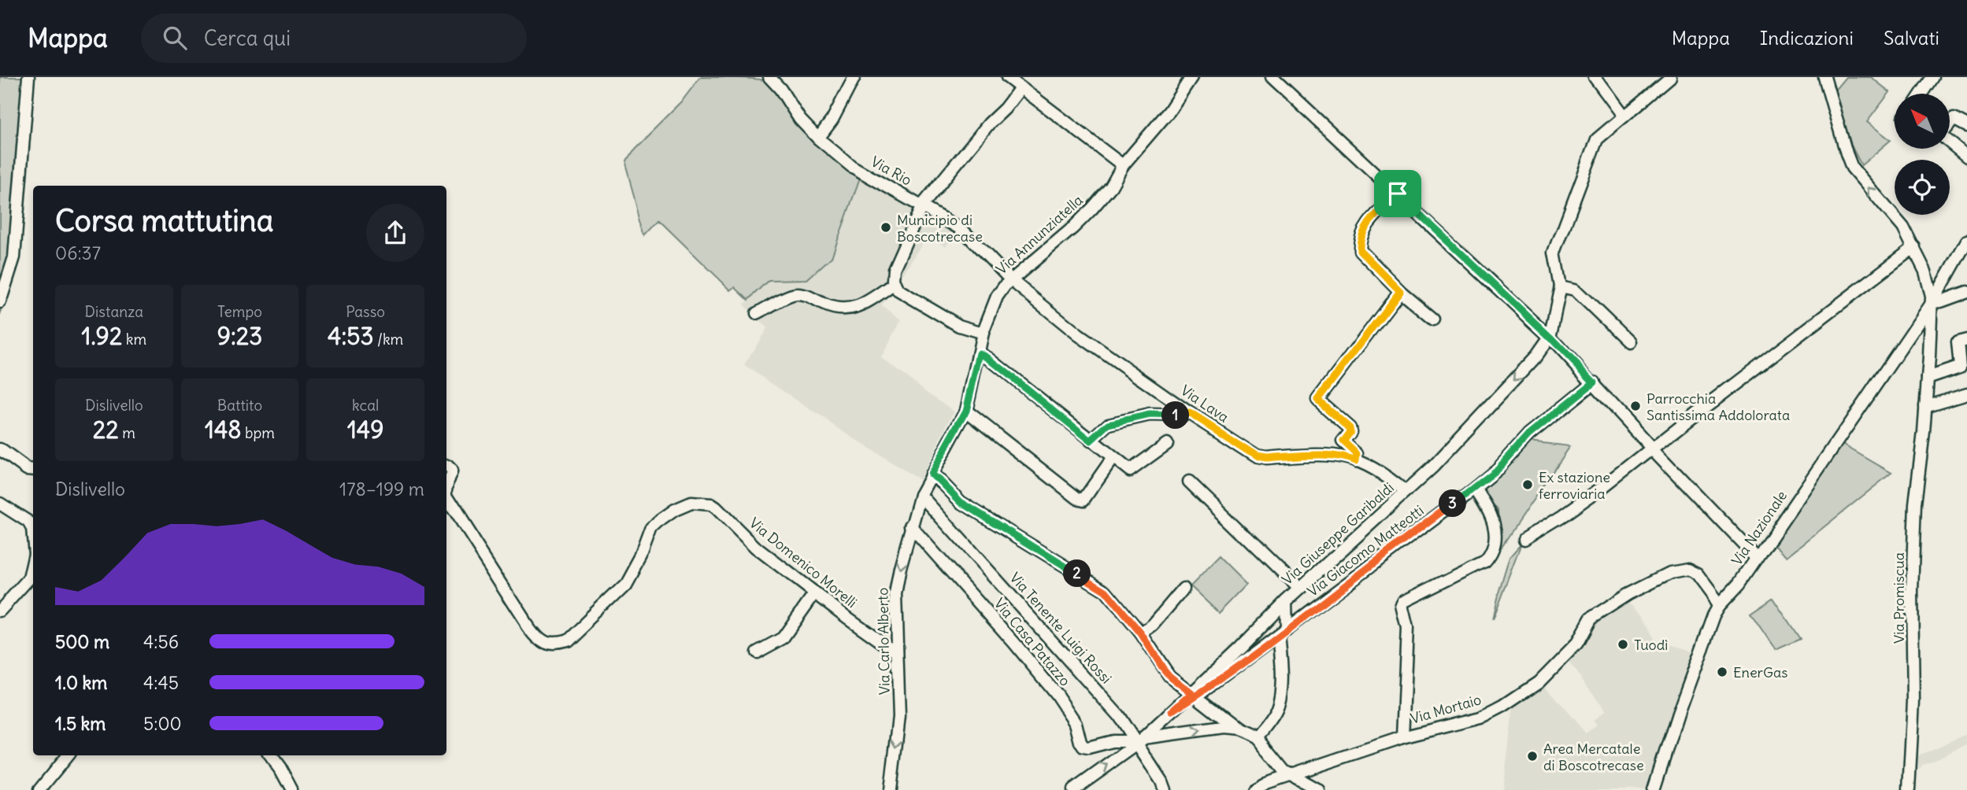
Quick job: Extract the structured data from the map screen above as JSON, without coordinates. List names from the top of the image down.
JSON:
{
  "streets": {
    "street": [
      "Via Rio",
      "Via Annunziatella",
      "Via Lava",
      "Via Nazionale",
      "Via Giuseppe Garibaldi",
      "Via Giacomo Matteotti",
      "Via Domenico Morelli",
      "Via Promiscua",
      "Via Tenente Luigi Rossi",
      "Via Carlo Alberto",
      "Via Casa Patazzo",
      "Via Mortaio"
    ]
  },
  "crossings": [
    ["Via Rio", "Via Annunziatella"],
    ["Via Rio", "Via Lava"],
    ["Via Annunziatella", "Via Lava"],
    ["Via Annunziatella", "Via Tenente Luigi Rossi"],
    ["Via Annunziatella", "Via Carlo Alberto"],
    ["Via Lava", "Via Giuseppe Garibaldi"],
    ["Via Nazionale", "Via Promiscua"],
    ["Via Nazionale", "Via Mortaio"],
    ["Via Giuseppe Garibaldi", "Via Giacomo Matteotti"],
    ["Via Giacomo Matteotti", "Via Tenente Luigi Rossi"],
    ["Via Giacomo Matteotti", "Via Casa Patazzo"],
    ["Via Domenico Morelli", "Via Carlo Alberto"],
    ["Via Tenente Luigi Rossi", "Via Carlo Alberto"],
    ["Via Tenente Luigi Rossi", "Via Casa Patazzo"],
    ["Via Carlo Alberto", "Via Casa Patazzo"]
  ],
  "one_way": ["Via Giuseppe Garibaldi", "Via Carlo Alberto"],
  "places": [
    "Municipio di Boscotrecase",
    "Parrocchia Santissima Addolorata",
    "Ex stazione ferroviaria",
    "Tuodì",
    "EnerGas",
    "Area Mercatale di Boscotrecase"
  ],
  "north": "top left",
  "page": {
    "header": "Mappa",
    "search": "Cerca qui",
    "nav": ["Mappa", "Indicazioni", "Salvati"],
    "heading": ["Corsa mattutina", "06:37"],
    "stats": [
      ["Distanza", "1.92 km"],
      ["Tempo", "9:23"],
      ["Passo", "4:53 /km"],
      ["Dislivello", "22 m"],
      ["Battito", "148 bpm"],
      ["kcal", "149"]
    ],
    "pins": ["1", "3", "2"],
    "chart": ["Dislivello", "178–199 m"],
    "list": [
      {
        "name": "500 m",
        "note": "4:56"
      },
      {
        "name": "1.0 km",
        "note": "4:45"
      },
      {
        "name": "1.5 km",
        "note": "5:00"
      }
    ]
  }
}
